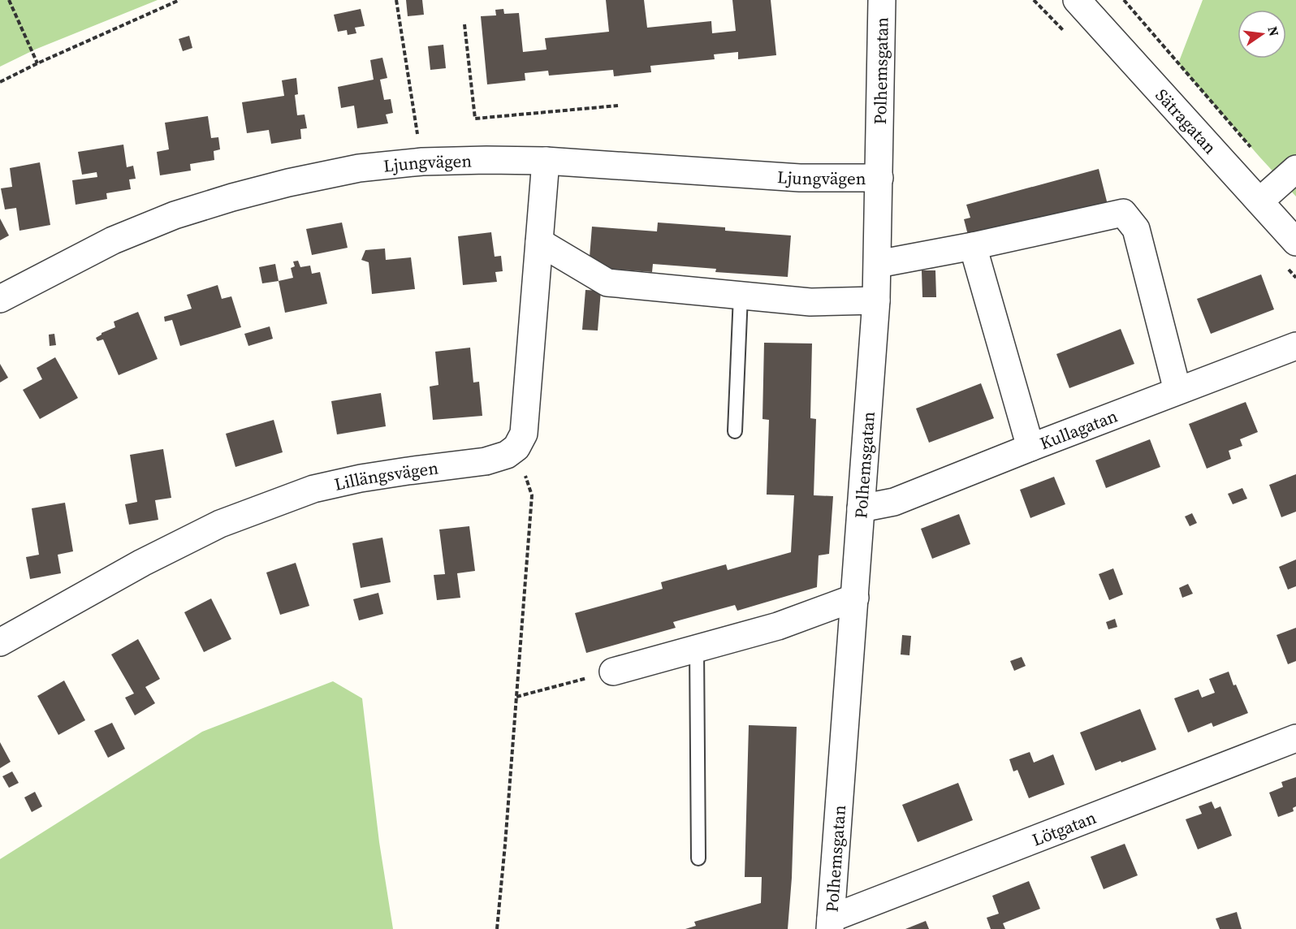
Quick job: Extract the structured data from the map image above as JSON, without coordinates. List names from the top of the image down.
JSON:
{
  "streets": {
    "street": [
      "Polhemsgatan",
      "Sätragatan",
      "Ljungvägen",
      "Kullagatan",
      "Lillängsvägen",
      "Lötgatan"
    ]
  },
  "crossings": [
    ["Polhemsgatan", "Ljungvägen"],
    ["Polhemsgatan", "Kullagatan"],
    ["Polhemsgatan", "Lötgatan"]
  ],
  "north": "right"
}
